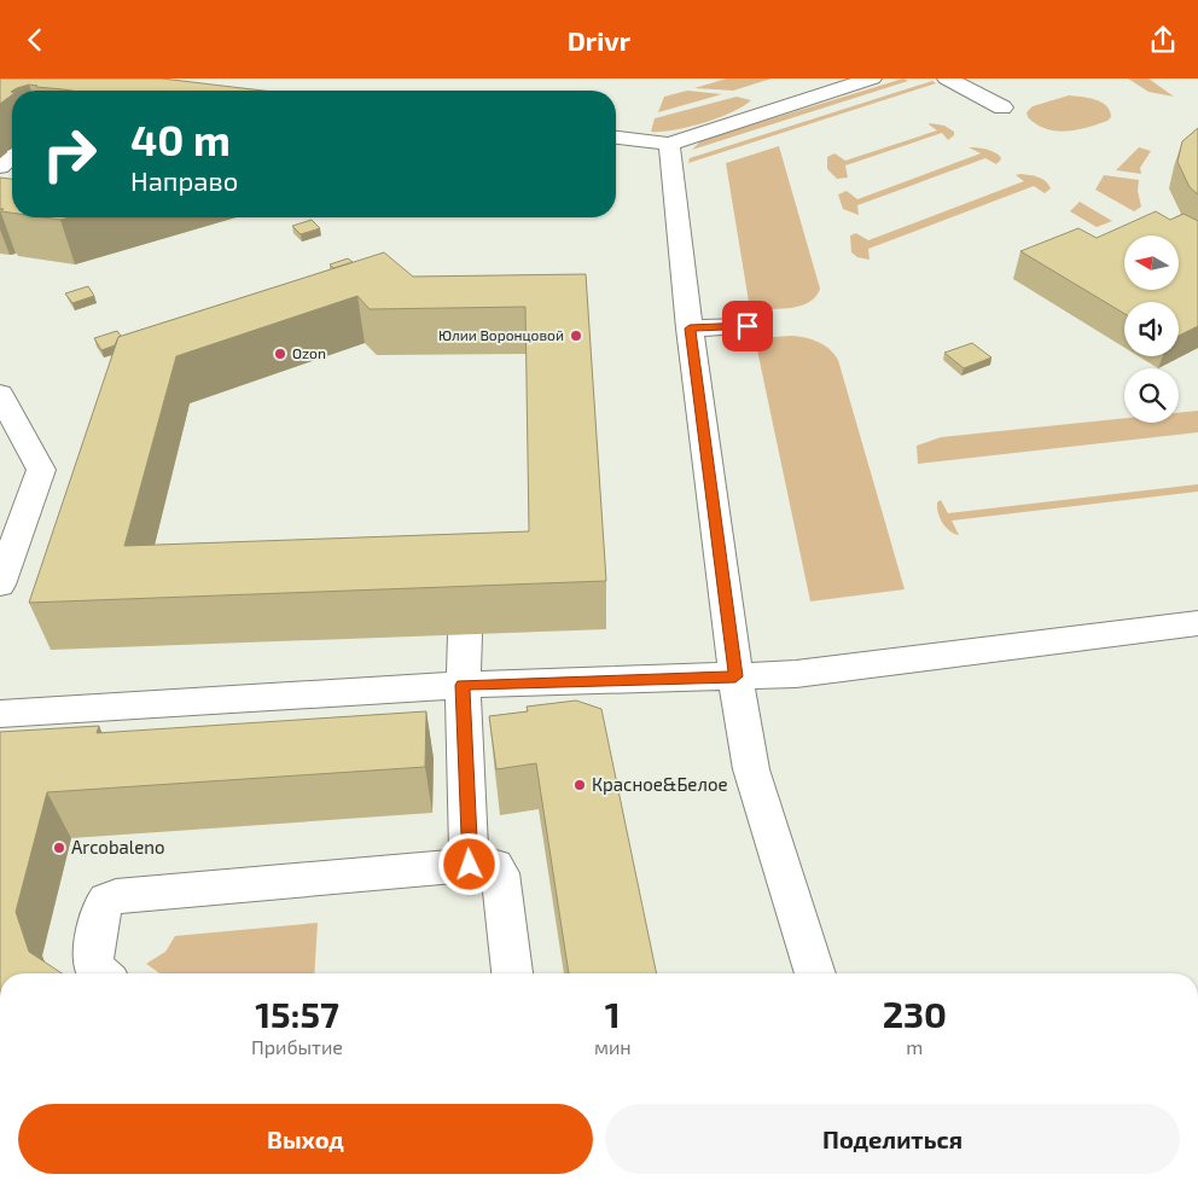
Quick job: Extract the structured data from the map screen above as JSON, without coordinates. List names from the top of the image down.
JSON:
{
  "places": [
    "Юлии Воронцовой",
    "Ozon",
    "Красное&Белое",
    "Arcobaleno"
  ],
  "north": "left",
  "page": {
    "header": "Drivr",
    "turn": ["40 m", "Направо"],
    "eta": [
      "15:57",
      "Прибытие",
      "1",
      "мин",
      "230",
      "m"
    ],
    "buttons": ["Выход", "Поделиться"]
  }
}
